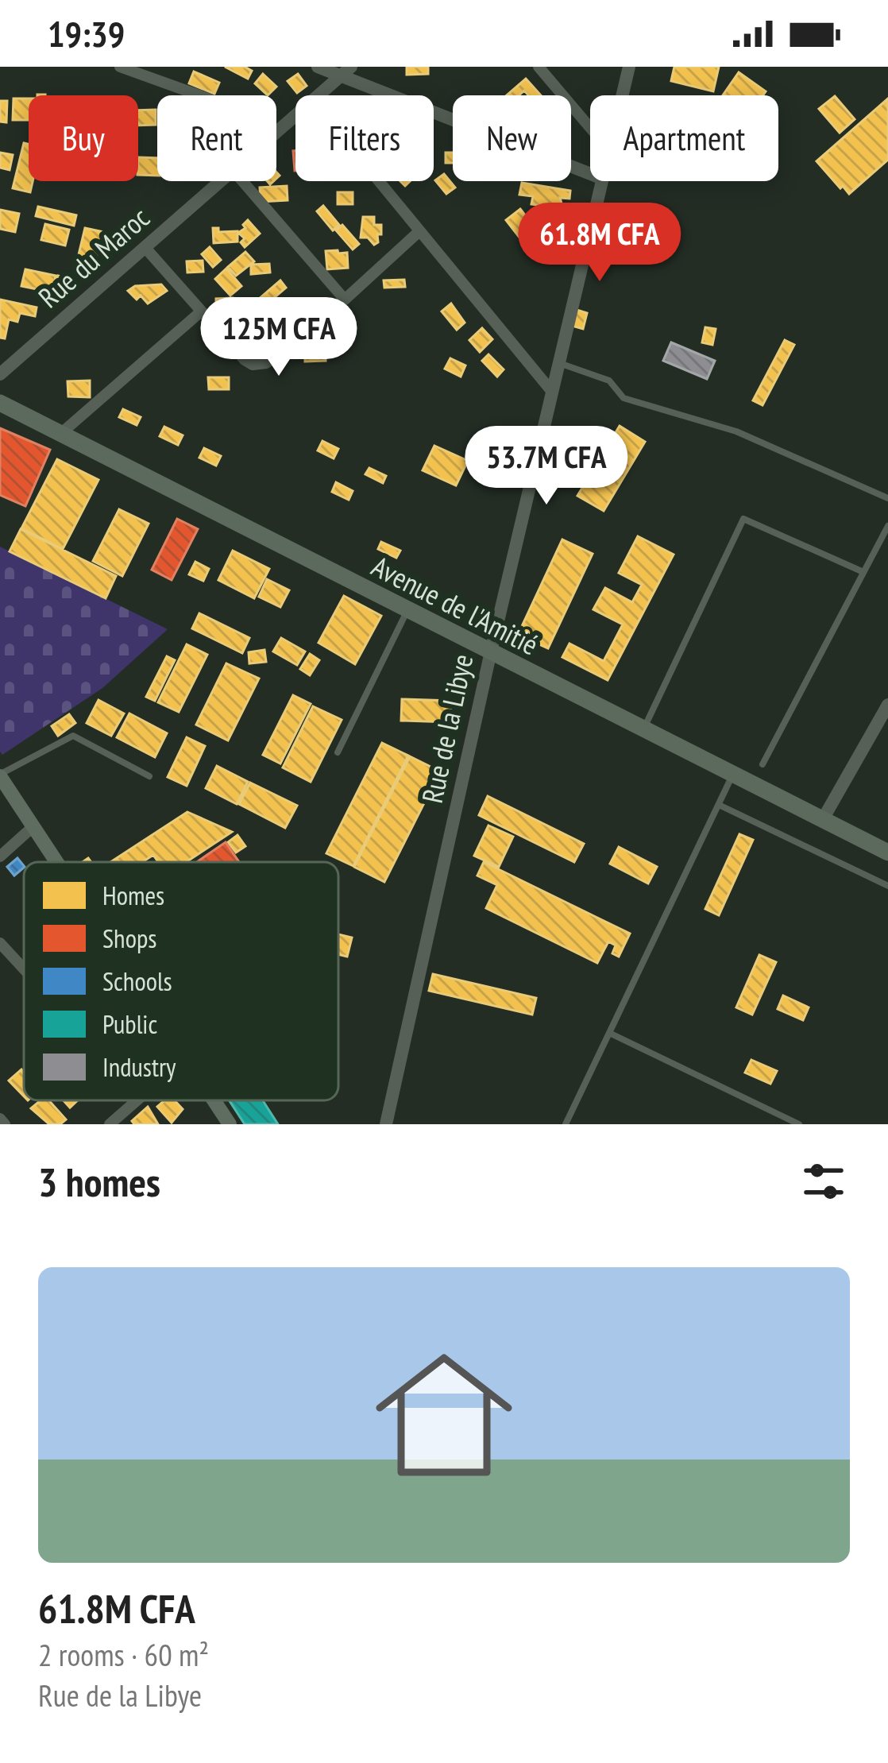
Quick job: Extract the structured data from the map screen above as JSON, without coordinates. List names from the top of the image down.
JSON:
{
  "streets": {
    "main road": ["Avenue de l'Amitié"],
    "street": ["Rue du Maroc", "Rue de la Libye"]
  },
  "crossings": [
    ["Avenue de l'Amitié", "Rue de la Libye"]
  ],
  "legend": [
    "Homes",
    "Shops",
    "Schools",
    "Public",
    "Industry"
  ],
  "page": {
    "status": "19:39",
    "chip": [
      "Buy",
      "Rent",
      "Filters",
      "New",
      "Apartment"
    ],
    "price": ["61.8M CFA", "125M CFA", "53.7M CFA"],
    "heading": "3 homes",
    "list": [
      {
        "name": "61.8M CFA",
        "note": "2 rooms · 60 m² · Rue de la Libye"
      }
    ]
  }
}
